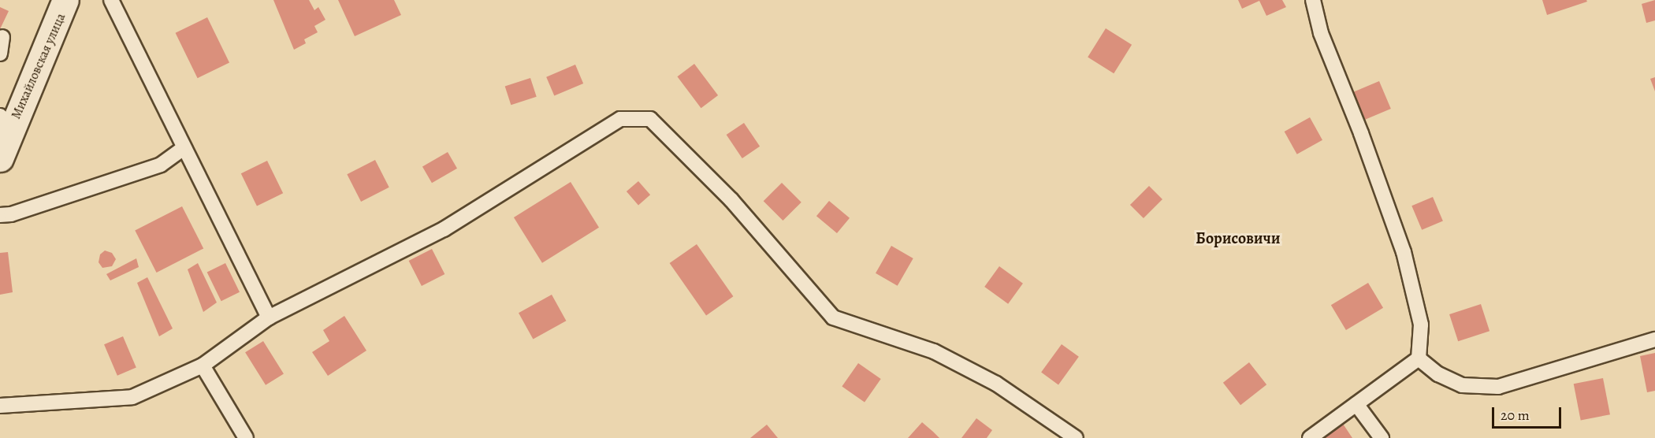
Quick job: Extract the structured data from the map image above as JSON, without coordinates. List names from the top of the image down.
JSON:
{
  "streets": {
    "street": ["Михайловская улица"]
  },
  "districts": ["Борисовичи"],
  "scale_bar": "20 m"
}
